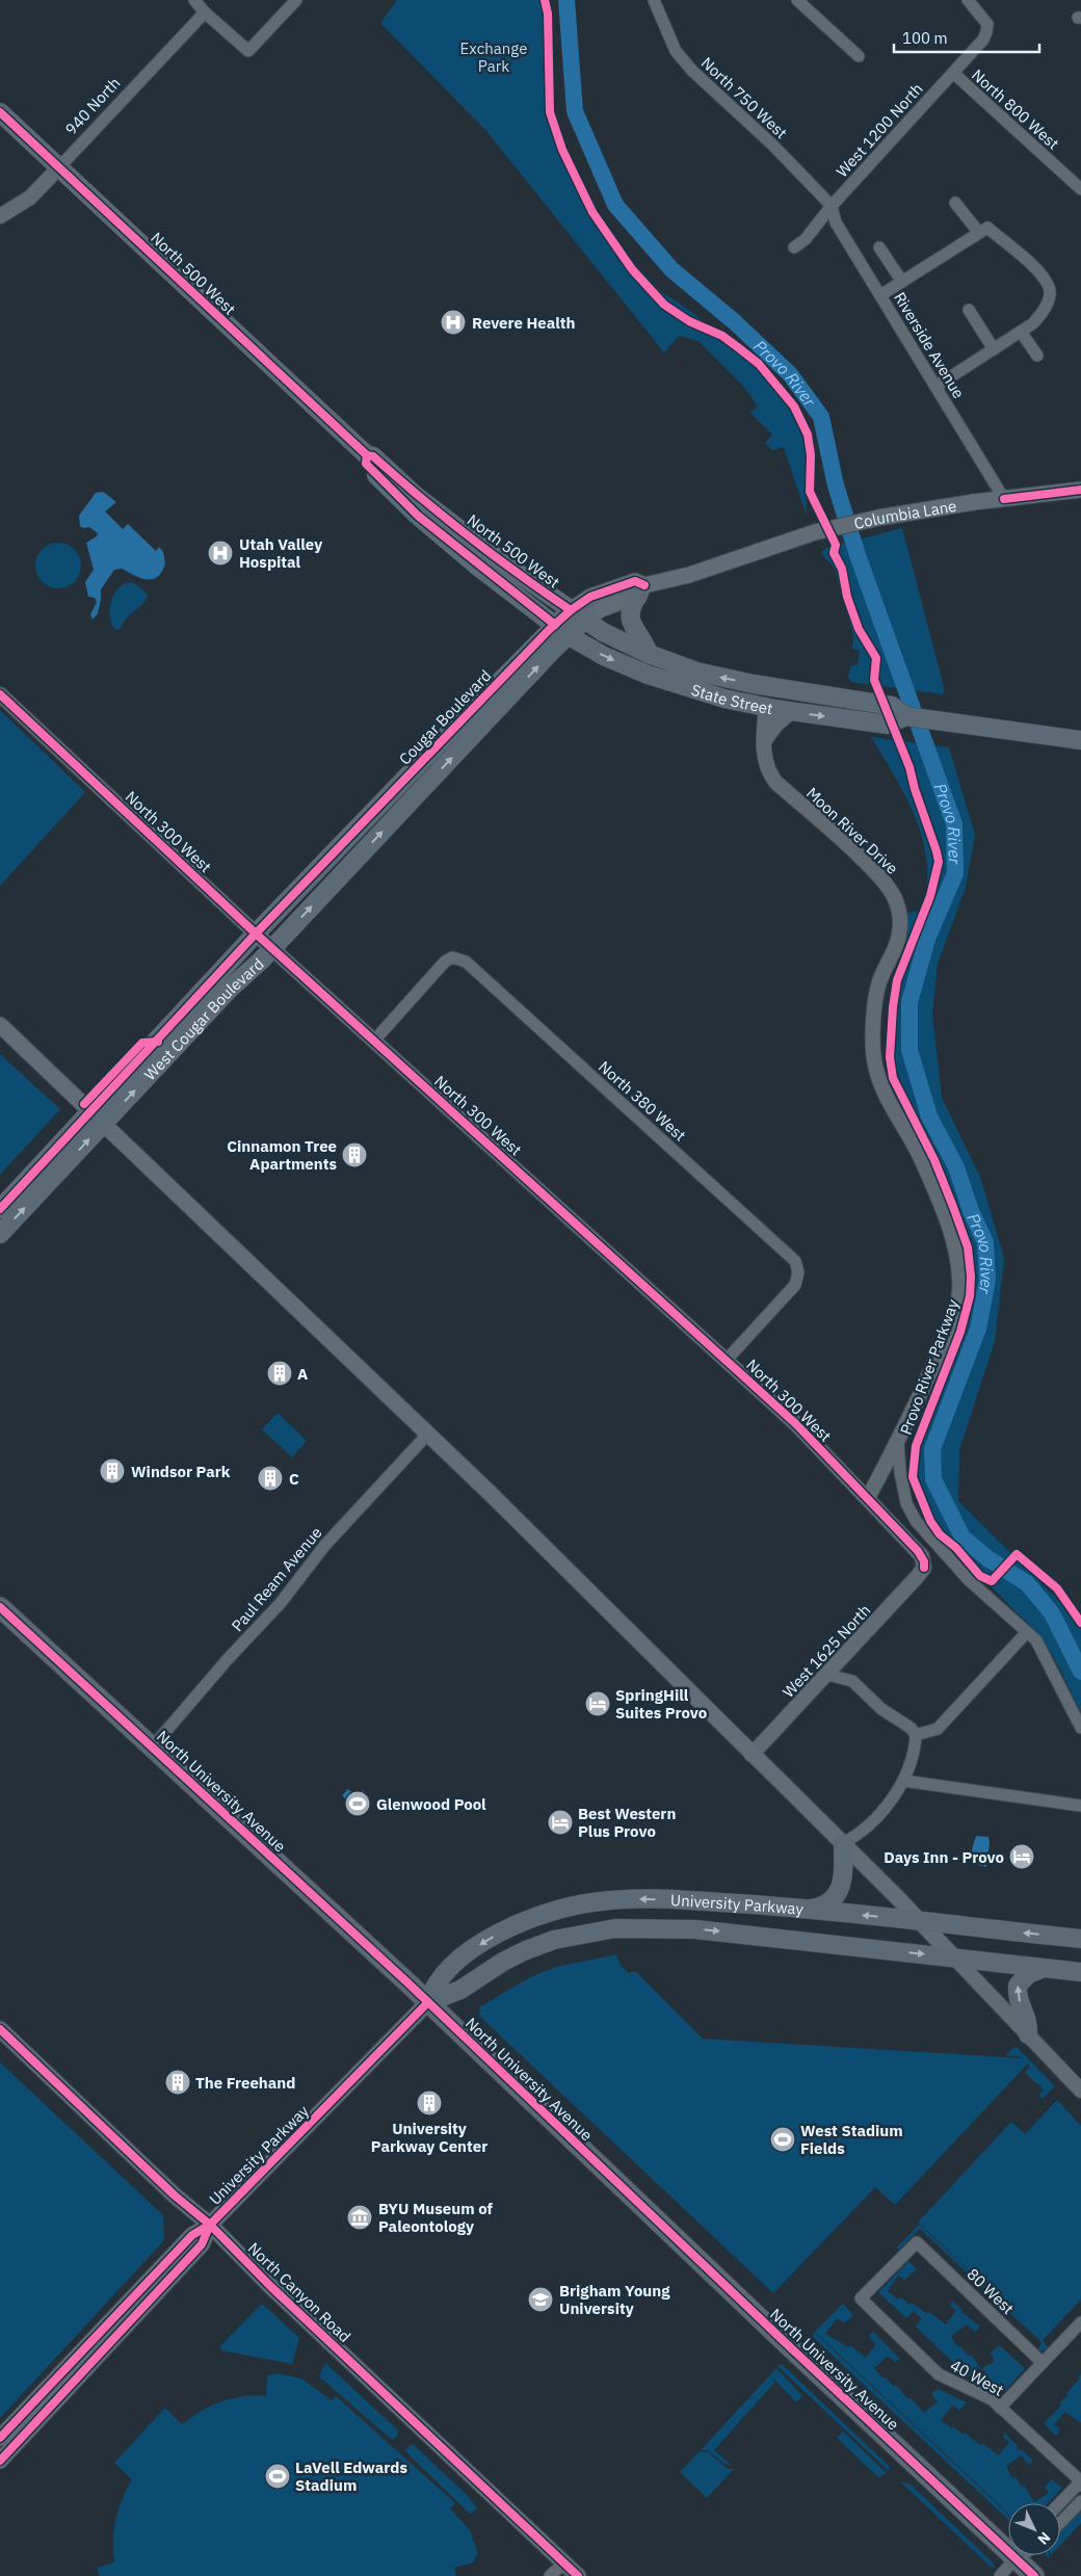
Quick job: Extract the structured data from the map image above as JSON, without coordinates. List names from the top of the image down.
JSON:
{
  "streets": {
    "highway": ["North University Avenue"],
    "main road": [
      "North 500 West",
      "Columbia Lane",
      "State Street",
      "Cougar Boulevard",
      "West Cougar Boulevard",
      "University Parkway",
      "North Canyon Road"
    ],
    "street": [
      "North 750 West",
      "940 North",
      "North 800 West",
      "West 1200 North",
      "Riverside Avenue",
      "Moon River Drive",
      "North 300 West",
      "North 380 West",
      "Paul Ream Avenue",
      "West 1625 North",
      "80 West",
      "40 West"
    ],
    "cycle path": ["Provo River Parkway"]
  },
  "crossings": [
    ["North 750 West", "West 1200 North"],
    ["North 750 West", "Riverside Avenue"],
    ["940 North", "North 500 West"],
    ["North 800 West", "West 1200 North"],
    ["West 1200 North", "Riverside Avenue"],
    ["North 500 West", "Columbia Lane"],
    ["North 500 West", "State Street"],
    ["North 500 West", "Cougar Boulevard"],
    ["Riverside Avenue", "Columbia Lane"],
    ["Columbia Lane", "State Street"],
    ["Columbia Lane", "Cougar Boulevard"],
    ["State Street", "Cougar Boulevard"],
    ["State Street", "Moon River Drive"],
    ["Cougar Boulevard", "West Cougar Boulevard"],
    ["North 300 West", "West Cougar Boulevard"],
    ["North 300 West", "North 380 West"],
    ["North 300 West", "West 1625 North"],
    ["Paul Ream Avenue", "North University Avenue"],
    ["North University Avenue", "University Parkway"],
    ["University Parkway", "North Canyon Road"],
    ["80 West", "40 West"]
  ],
  "water": ["Provo River"],
  "parks": ["Exchange Park"],
  "places": {
    "hospital": ["Revere Health", "Utah Valley Hospital"],
    "building": [
      "Cinnamon Tree Apartments",
      "A",
      "Windsor Park",
      "C",
      "The Freehand",
      "University Parkway Center"
    ],
    "hotel": ["SpringHill Suites Provo", "Best Western Plus Provo", "Days Inn - Provo"],
    "sports": ["Glenwood Pool", "West Stadium Fields", "LaVell Edwards Stadium"],
    "museum": ["BYU Museum of Paleontology"],
    "school or university": ["Brigham Young University"]
  },
  "scale_bar": "100 m",
  "north": "bottom right"
}
